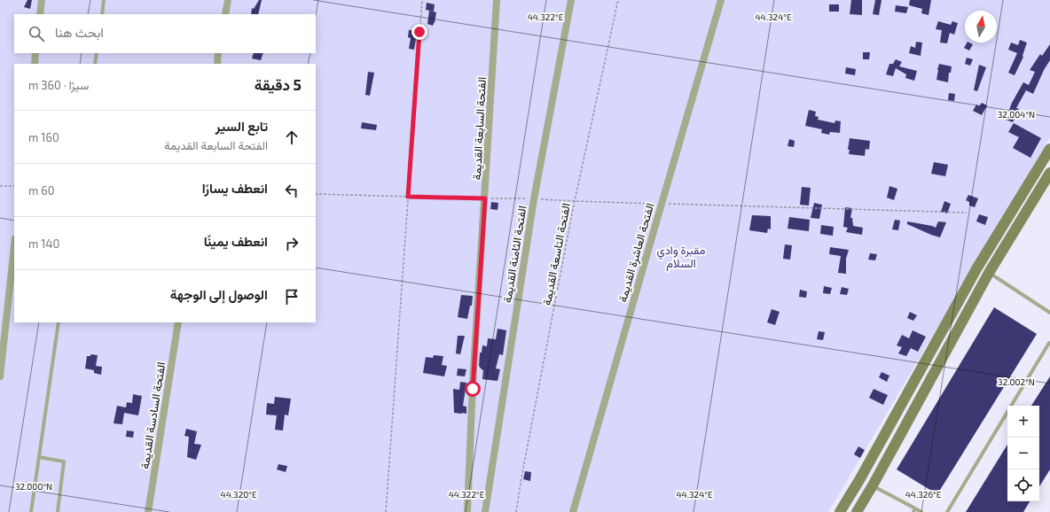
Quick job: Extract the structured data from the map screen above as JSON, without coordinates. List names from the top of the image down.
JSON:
{
  "streets": {
    "street": [
      "الفتحة السابعة القديمة",
      "الفتحة العاشرة القديمة",
      "الفتحة الثامنة القديمة",
      "الفتحة السادسة القديمة"
    ],
    "path": ["الفتحة التاسعة القديمة"]
  },
  "parks": ["مقبرة وادي السلام"],
  "north": "top",
  "page": {
    "search": "ابحث هنا",
    "heading": ["5 دقيقة", "سيرًا · 360 m"],
    "list": [
      ["تابع السير", "الفتحة السابعة القديمة", "160 m"],
      ["انعطف يسارًا", "60 m"],
      ["انعطف يمينًا", "140 m"],
      "الوصول إلى الوجهة"
    ],
    "map_buttons": ["+", "−"]
  },
  "coordinates": [
    "44.322°E",
    "44.324°E",
    "32.004°N",
    "32.002°N",
    "32.000°N",
    "44.320°E",
    "44.326°E"
  ]
}
